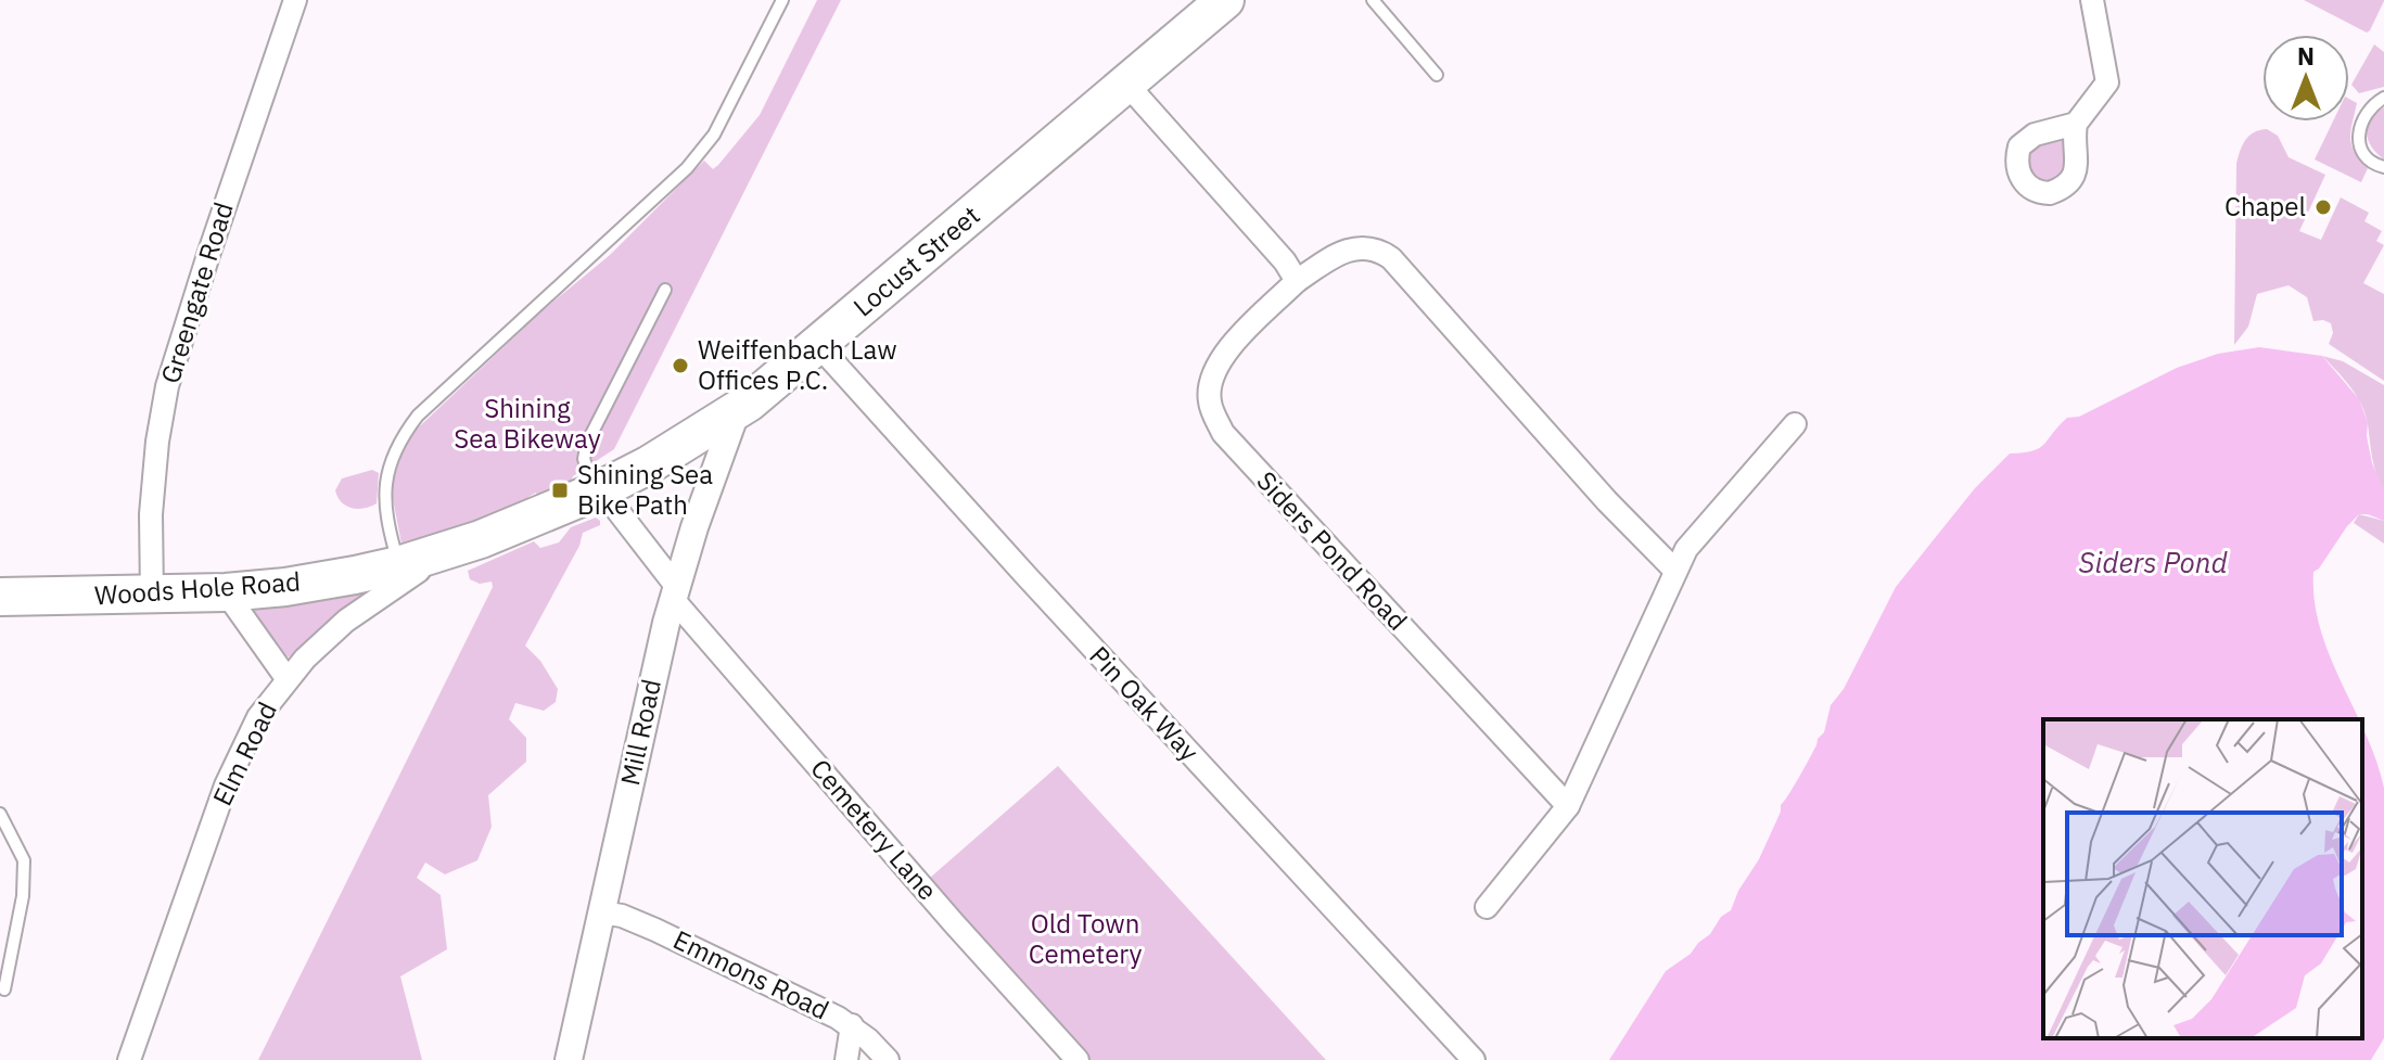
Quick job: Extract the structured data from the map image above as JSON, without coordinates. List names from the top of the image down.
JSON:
{
  "streets": {
    "highway": ["Locust Street", "Woods Hole Road"],
    "street": [
      "Greengate Road",
      "Siders Pond Road",
      "Pin Oak Way",
      "Mill Road",
      "Elm Road",
      "Cemetery Lane",
      "Emmons Road"
    ]
  },
  "crossings": [
    ["Locust Street", "Woods Hole Road"],
    ["Locust Street", "Pin Oak Way"],
    ["Locust Street", "Mill Road"],
    ["Locust Street", "Cemetery Lane"],
    ["Greengate Road", "Woods Hole Road"],
    ["Woods Hole Road", "Elm Road"],
    ["Mill Road", "Cemetery Lane"],
    ["Mill Road", "Emmons Road"]
  ],
  "water": ["Siders Pond"],
  "parks": ["Shining Sea Bikeway", "Old Town Cemetery"],
  "places": {
    "other": ["Chapel", "Weiffenbach Law Offices P.C."],
    "transit": ["Shining Sea Bike Path"]
  },
  "north": "top"
}
